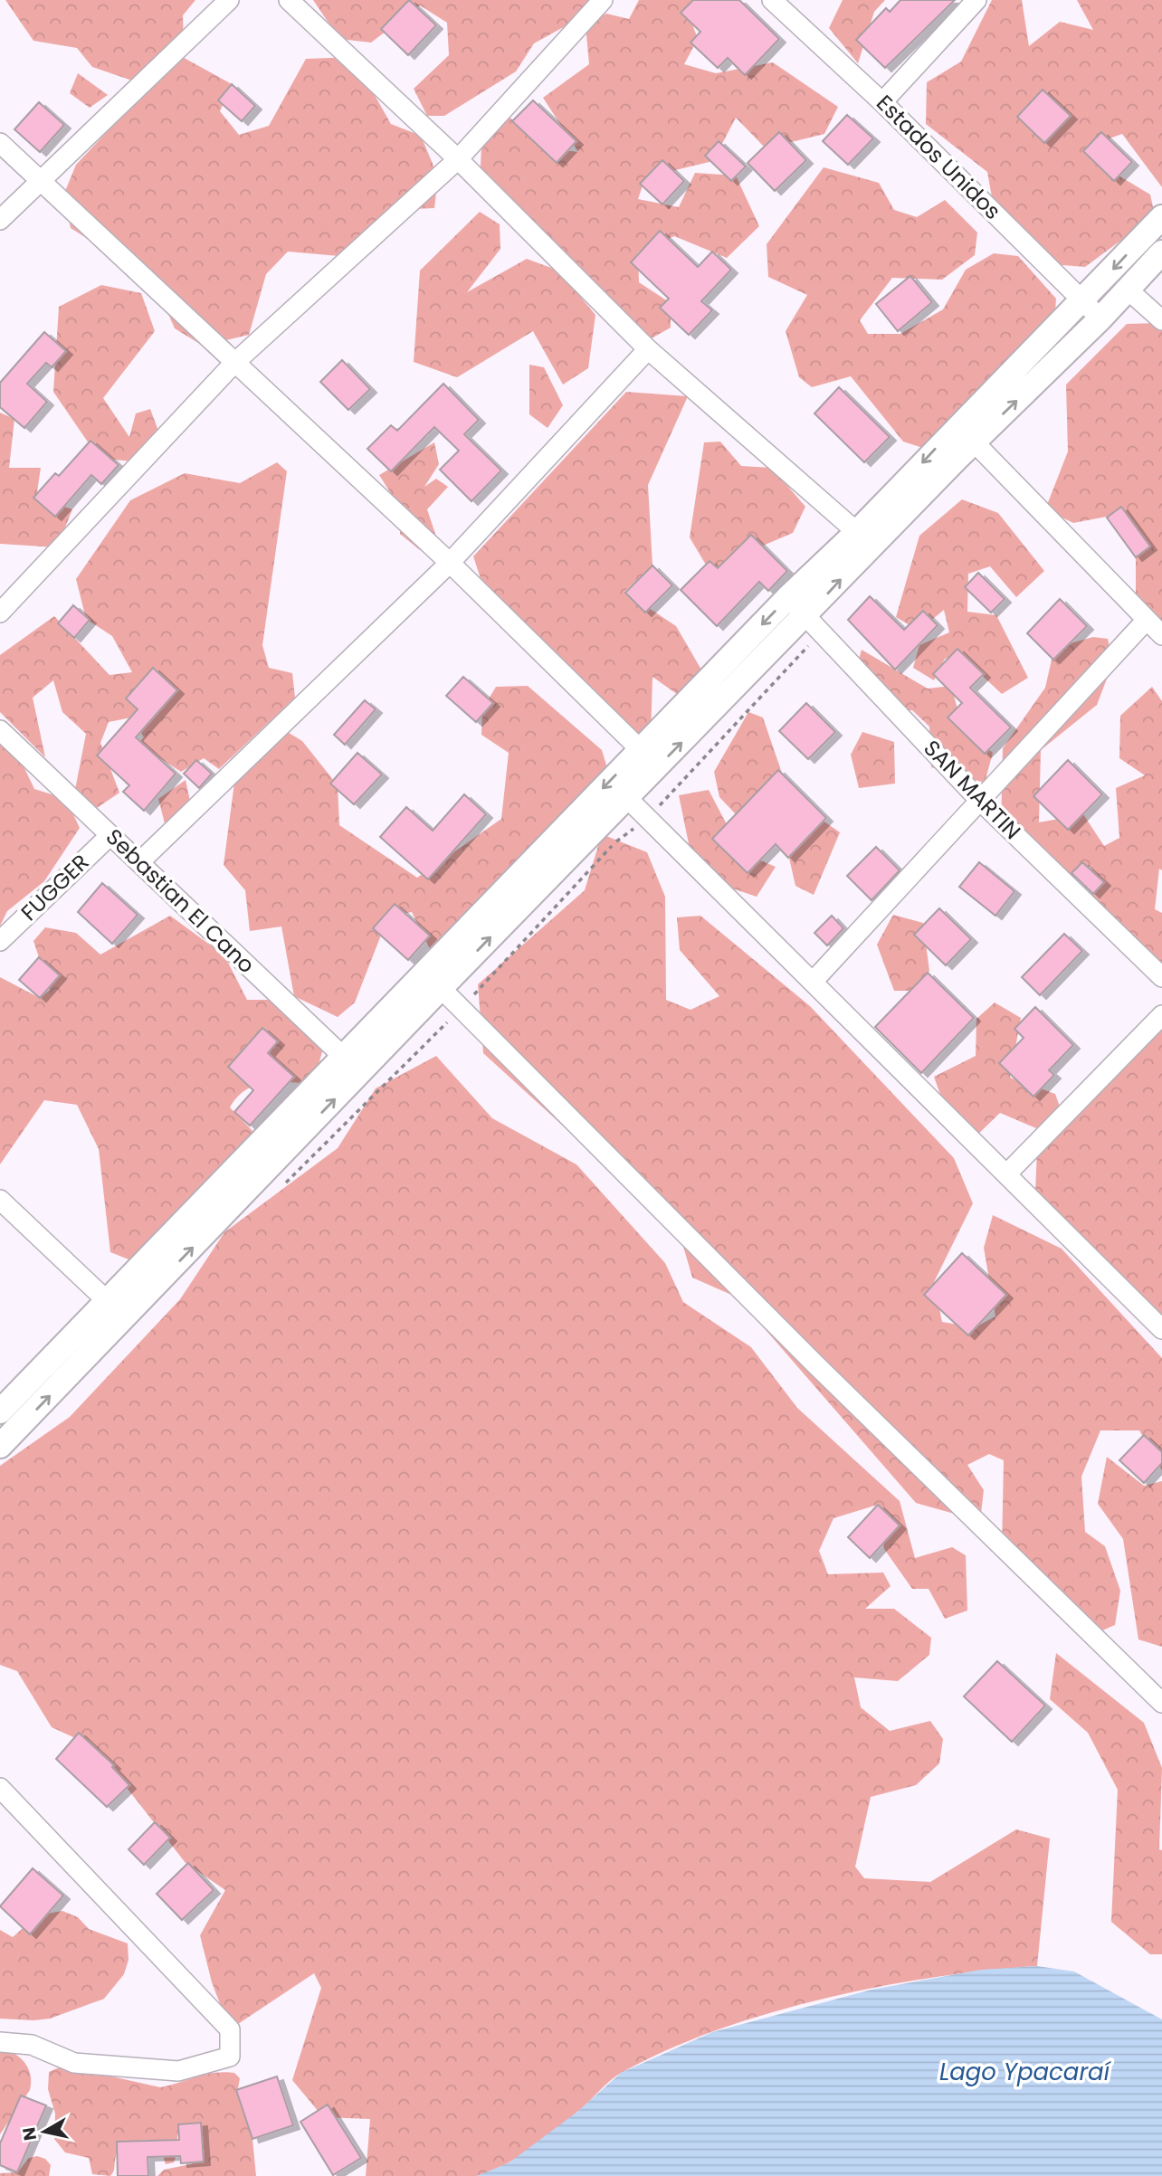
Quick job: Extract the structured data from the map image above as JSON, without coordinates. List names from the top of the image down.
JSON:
{
  "streets": {
    "street": [
      "Estados Unidos",
      "SAN MARTIN",
      "FUGGER",
      "Sebastian El Cano"
    ]
  },
  "crossings": [
    ["FUGGER", "Sebastian El Cano"]
  ],
  "water": ["Lago Ypacaraí"],
  "north": "left"
}
